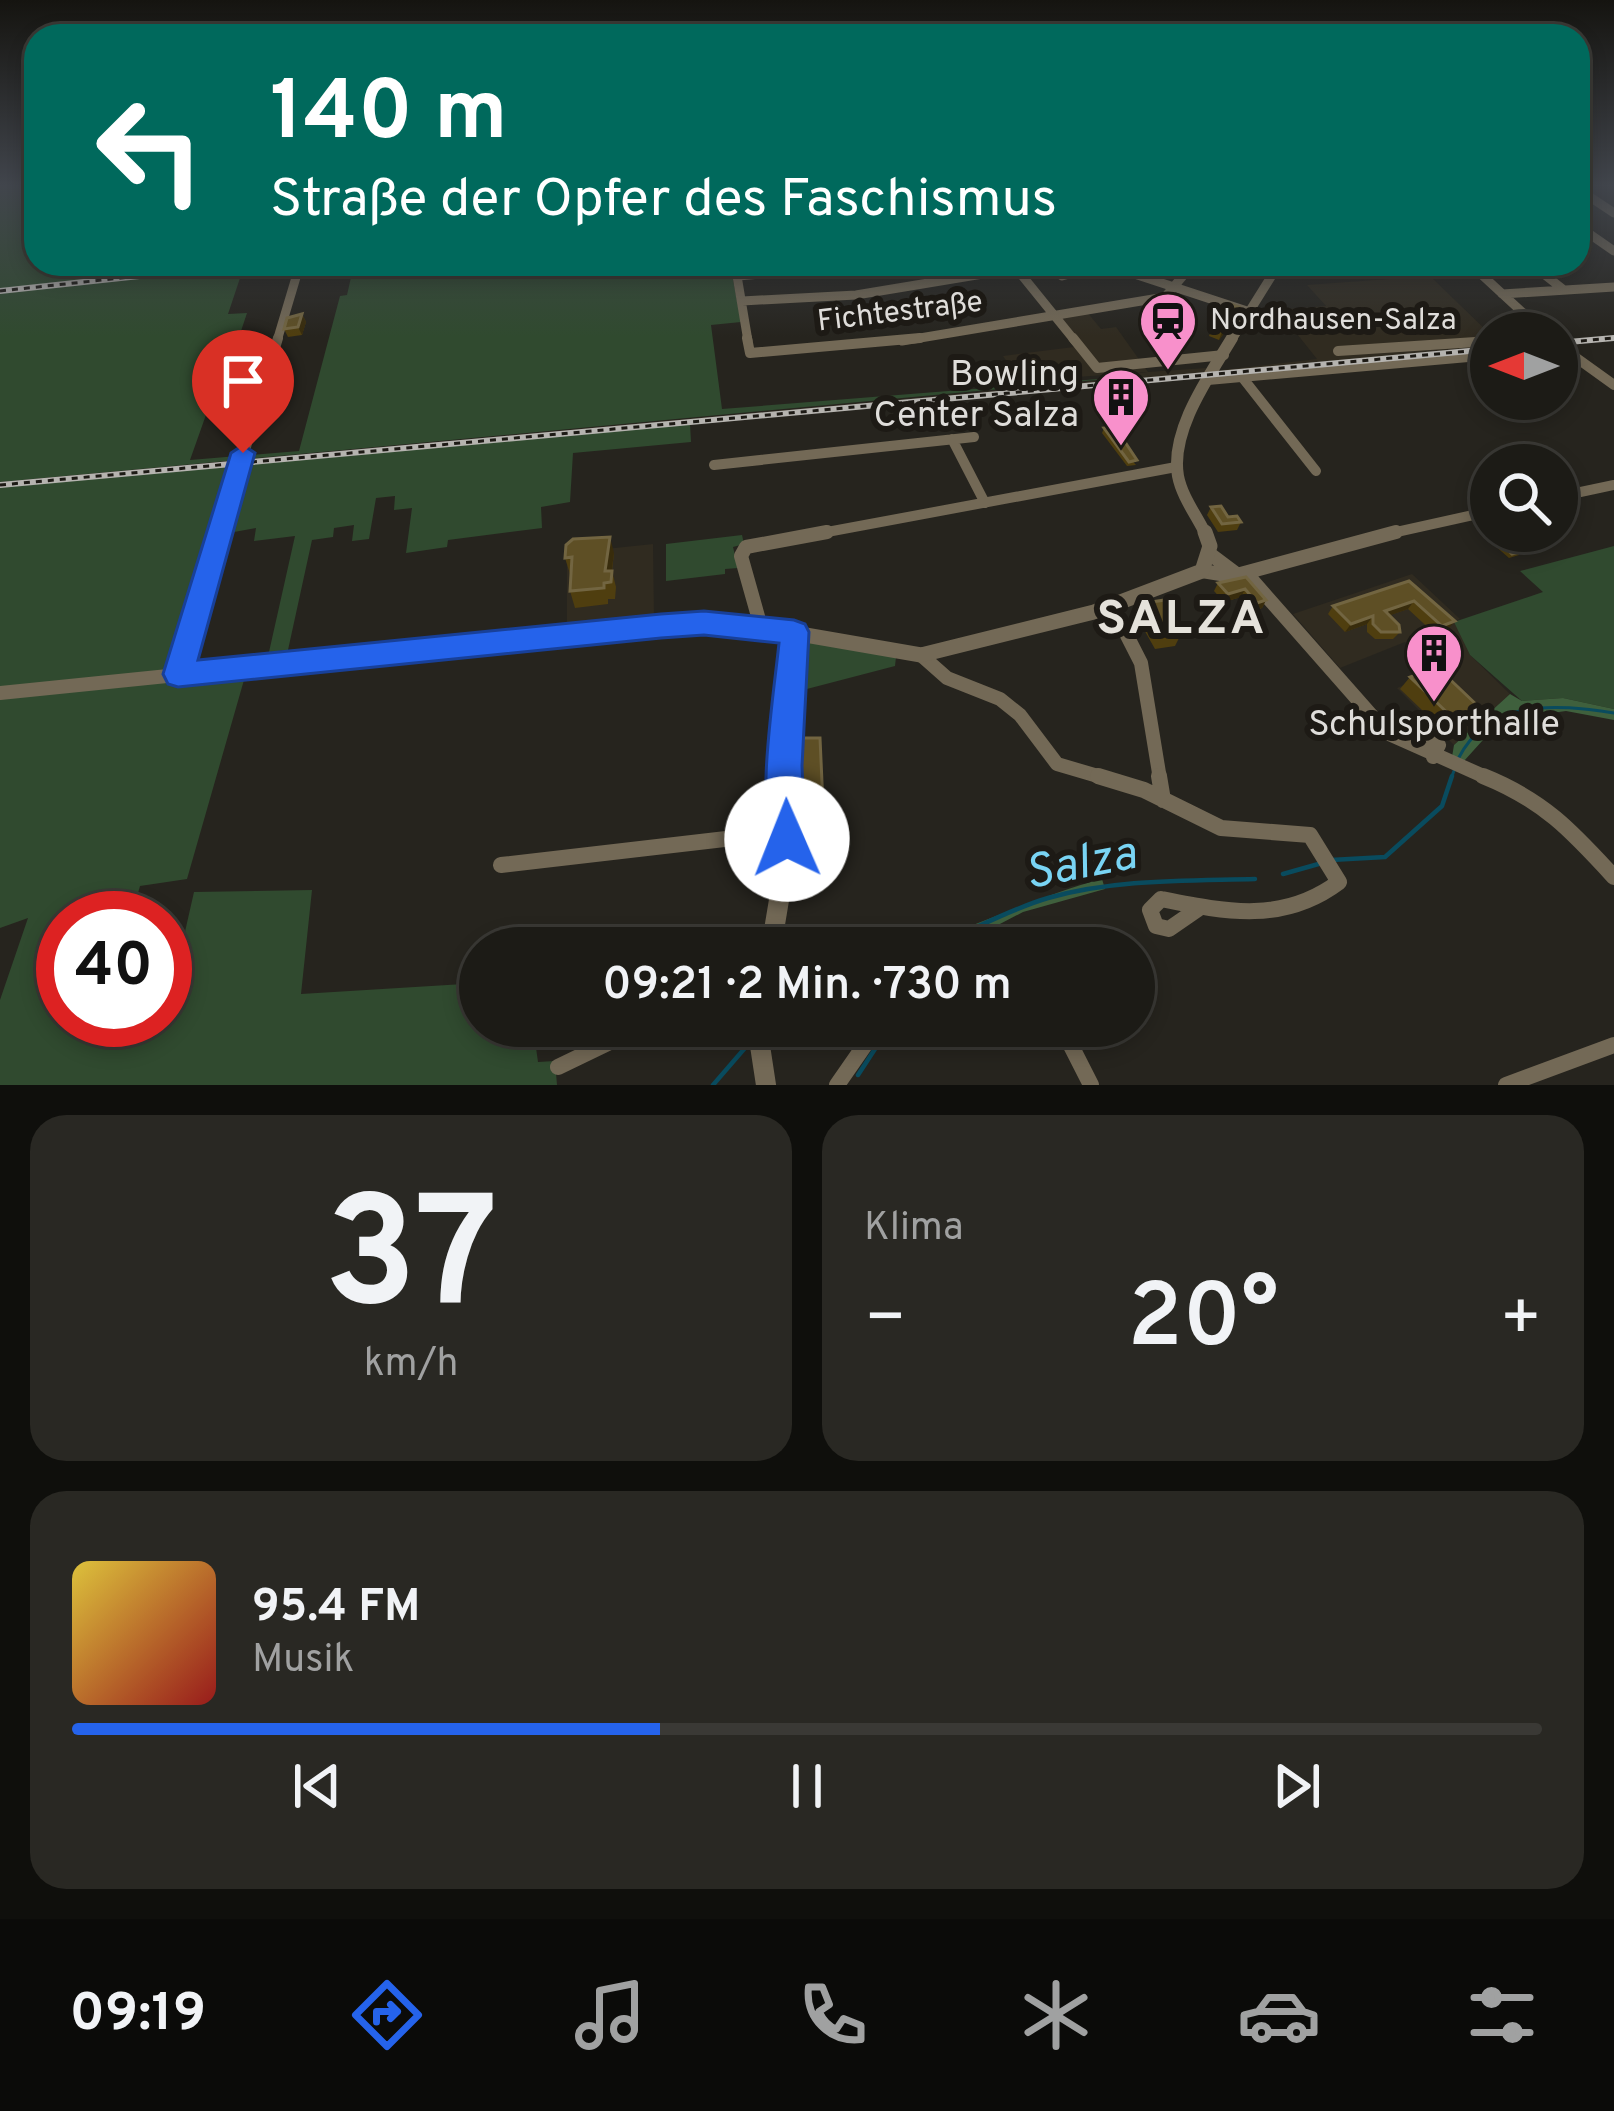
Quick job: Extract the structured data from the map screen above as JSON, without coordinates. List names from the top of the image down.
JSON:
{
  "streets": {
    "street": ["Fichtestraße"]
  },
  "districts": ["SALZA"],
  "water": ["Salza"],
  "places": {
    "station": ["Nordhausen-Salza"],
    "building": ["Bowling Center Salza", "Schulsporthalle"]
  },
  "north": "left",
  "page": {
    "turn": ["140 m", "Straße der Opfer des Faschismus"],
    "limit": "40",
    "trip": "09:21 · 2 Min. · 730 m",
    "tile": [
      ["37", "km/h"],
      "Klima"
    ],
    "heat": ["−", "20°", "+"],
    "song": ["95.4 FM", "Musik"],
    "tabs": "09:19"
  }
}
